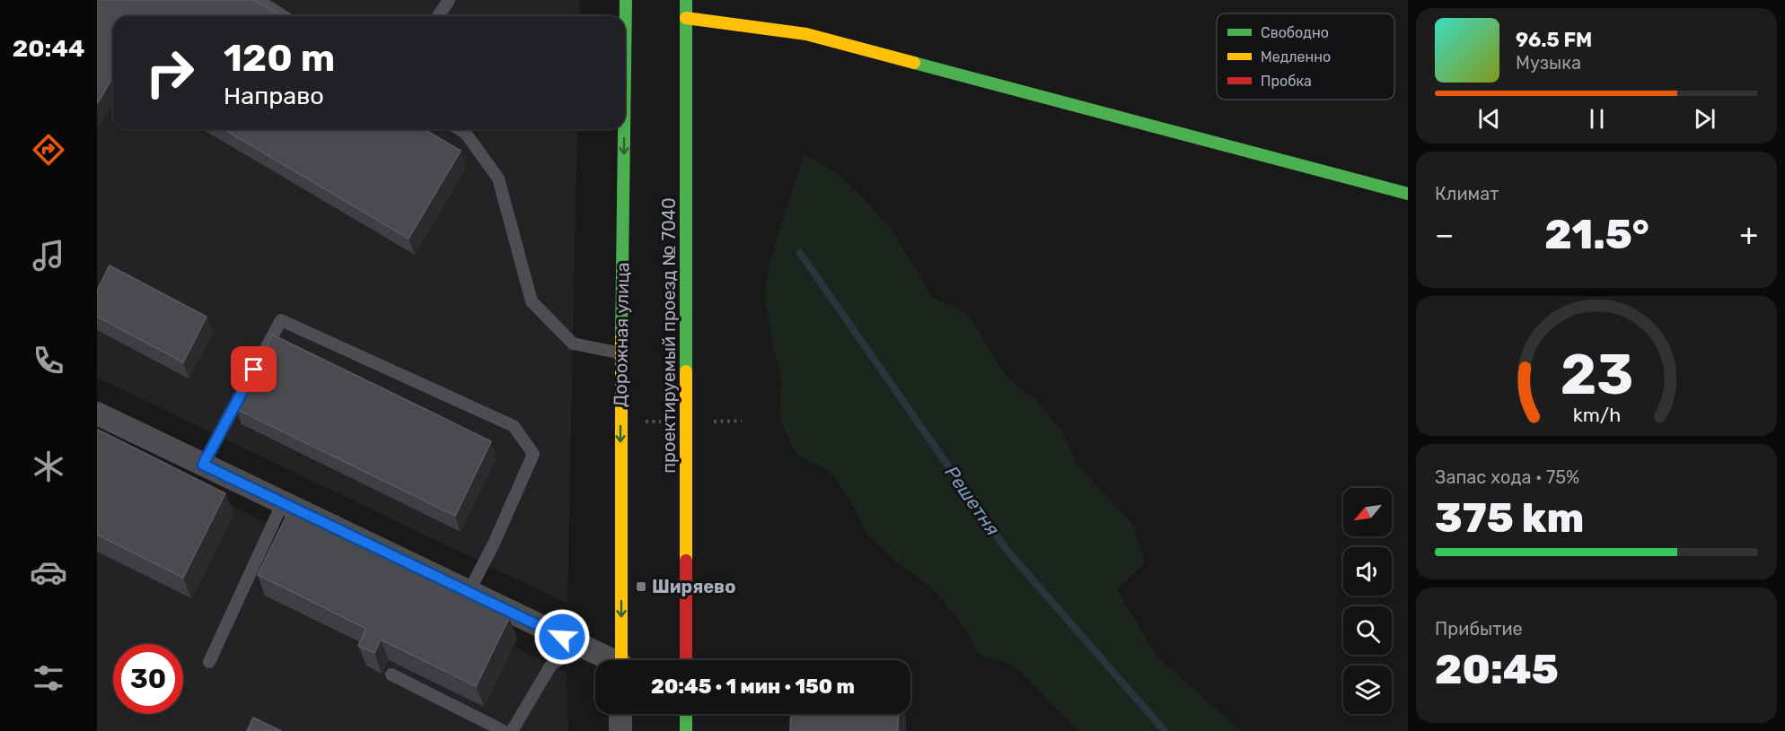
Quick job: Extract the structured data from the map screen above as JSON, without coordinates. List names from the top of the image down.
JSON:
{
  "streets": {
    "street": ["Дорожная улица", "проектируемый проезд № 7040"]
  },
  "one_way": ["Дорожная улица"],
  "water": ["Решетня"],
  "places": {
    "transit": ["Ширяево"]
  },
  "legend": ["Свободно", "Медленно", "Пробка"],
  "north": "bottom left",
  "page": {
    "tabs": "20:44",
    "turn": ["120 m", "Направо"],
    "song": ["96.5 FM", "Музыка"],
    "tile": [
      "Климат",
      ["Запас хода · 75%", "375 km"],
      ["Прибытие", "20:45"]
    ],
    "heat": ["−", "21.5°", "+"],
    "limit": "30",
    "trip": "20:45 · 1 мин · 150 m",
    "gauge": ["23", "km/h"]
  }
}
